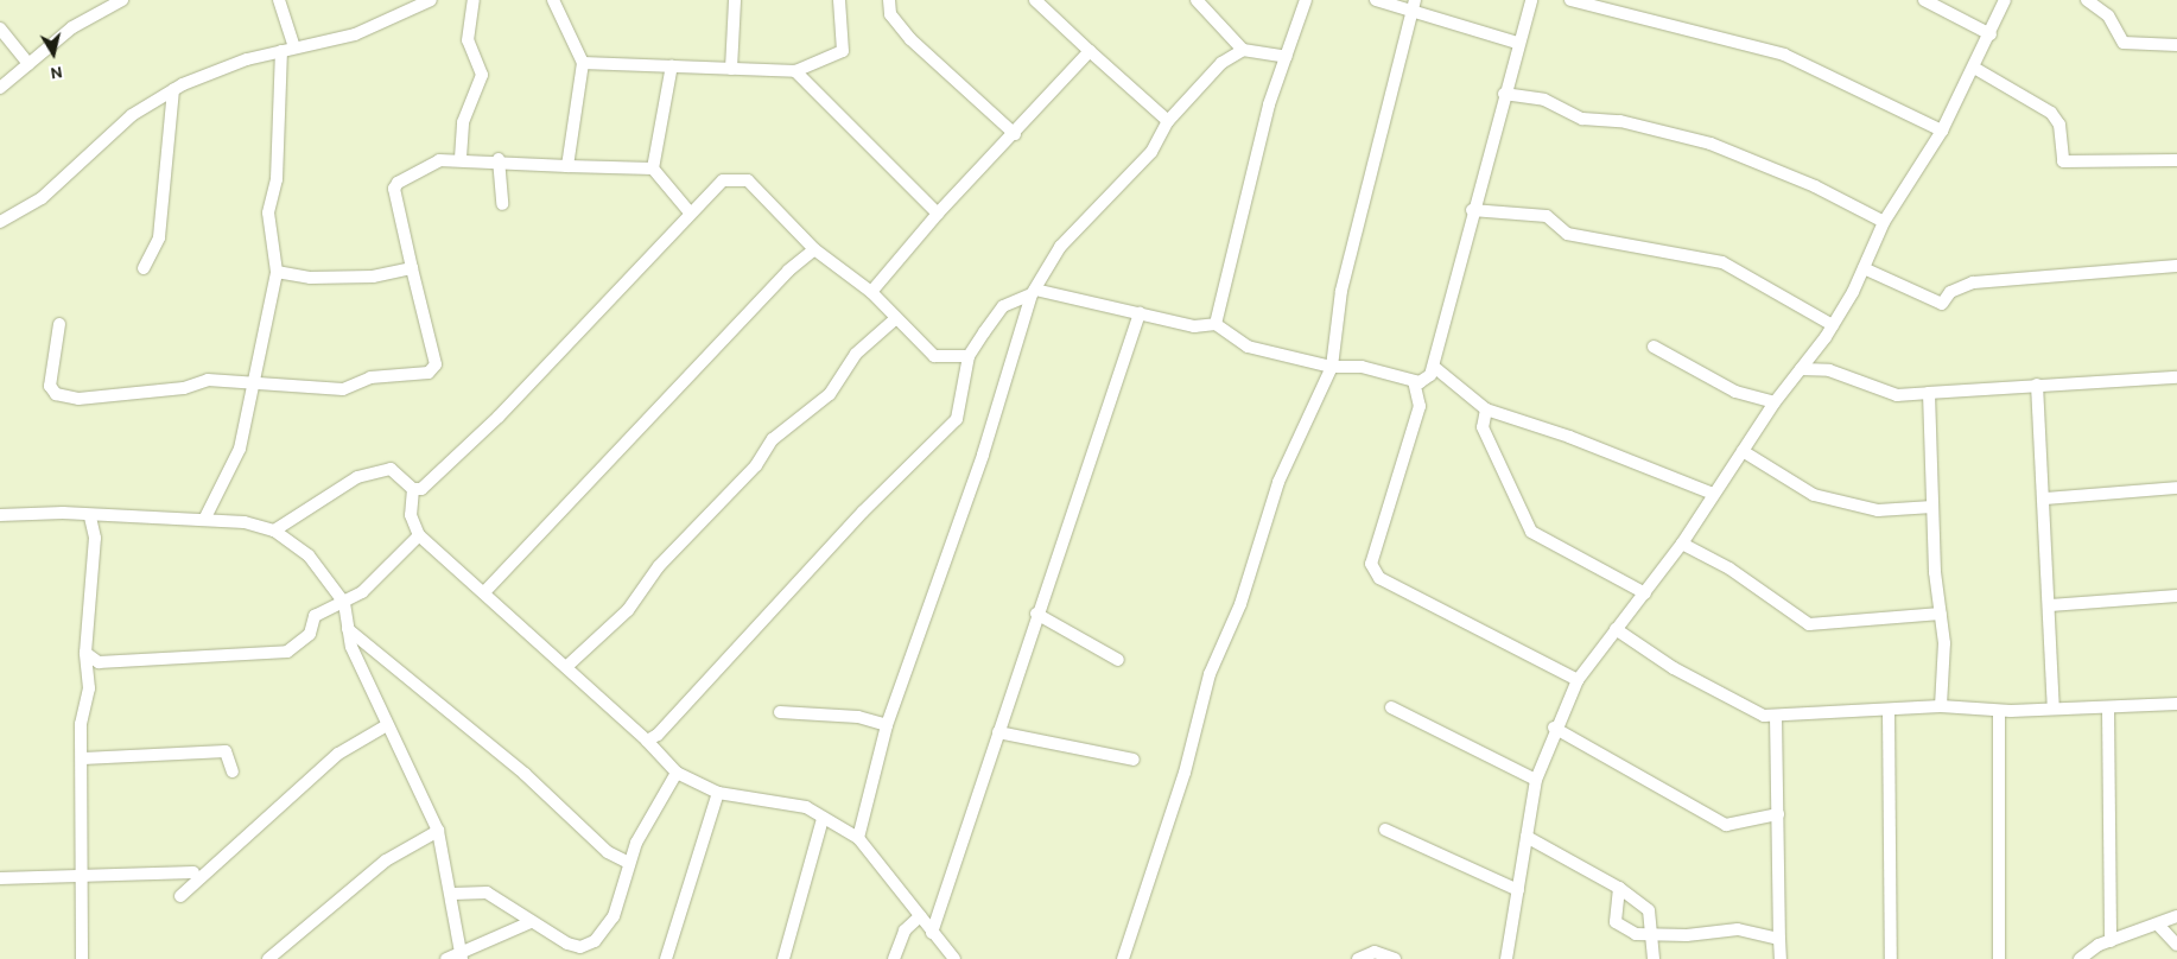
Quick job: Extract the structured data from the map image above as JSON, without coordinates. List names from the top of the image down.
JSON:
{
  "north": "bottom"
}
